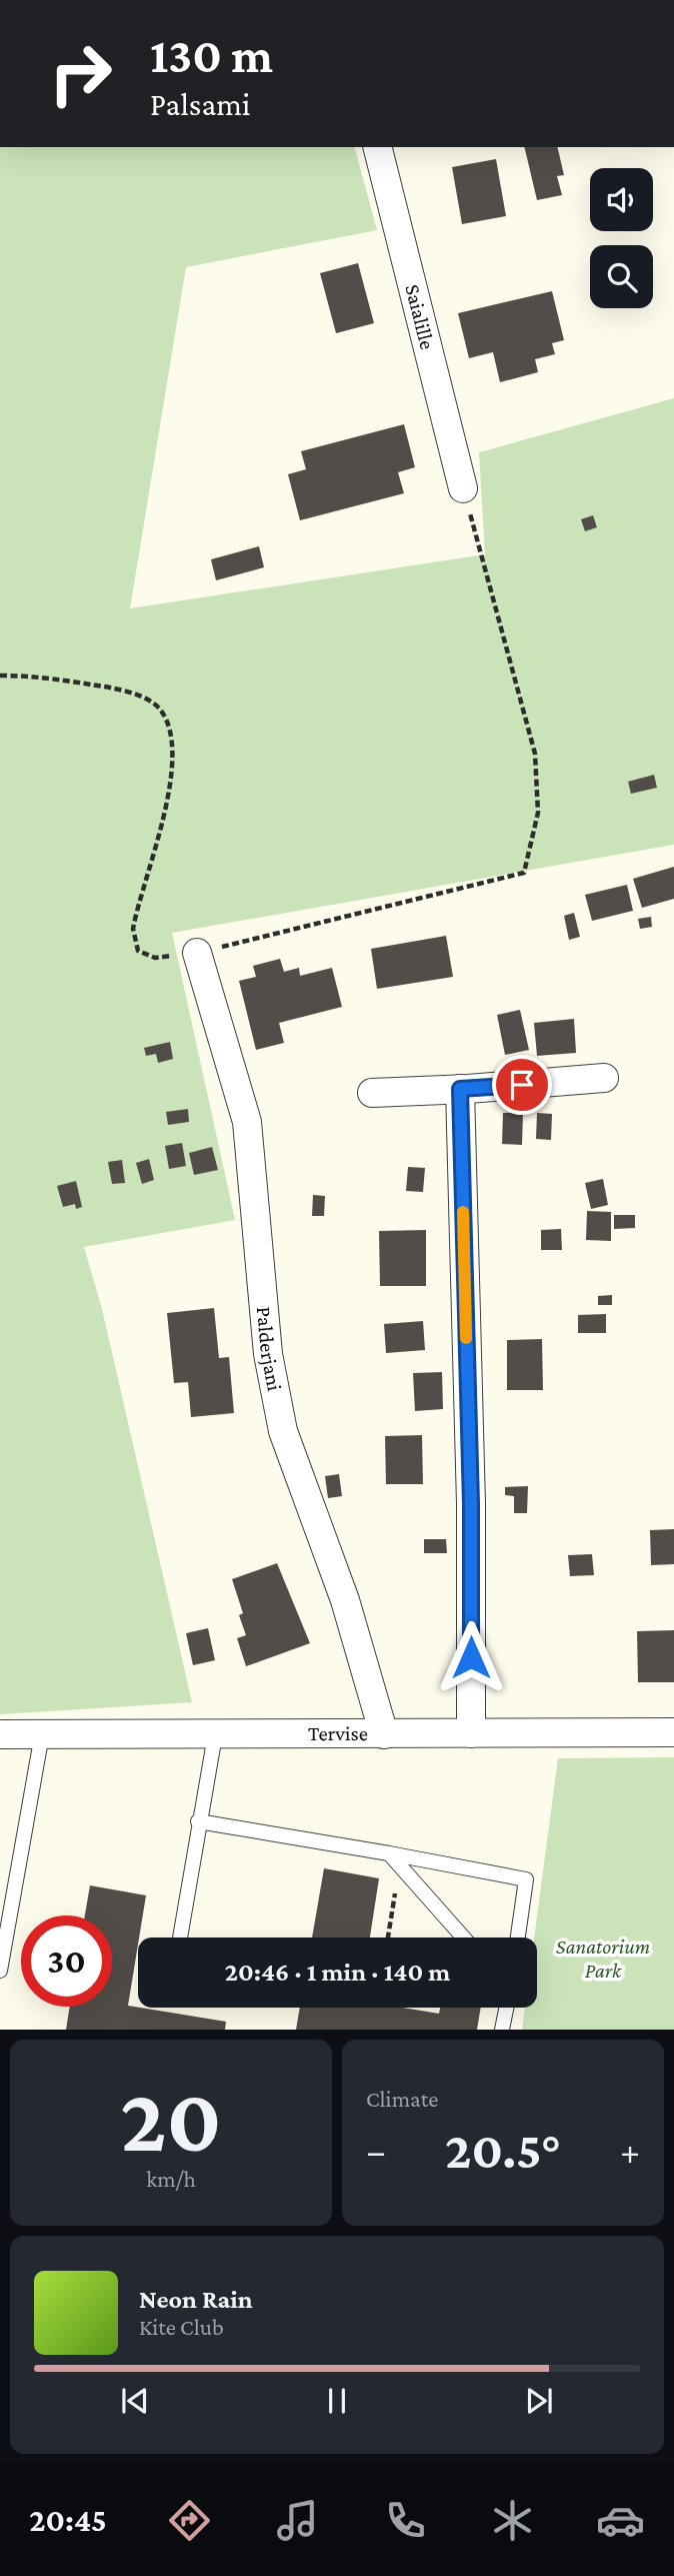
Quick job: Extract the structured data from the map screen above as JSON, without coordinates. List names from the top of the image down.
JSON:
{
  "streets": {
    "street": ["Saialille", "Palderjani", "Tervise"]
  },
  "crossings": [
    ["Palderjani", "Tervise"]
  ],
  "parks": ["Sanatorium Park"],
  "page": {
    "turn": ["130 m", "Palsami"],
    "limit": "30",
    "trip": "20:46 · 1 min · 140 m",
    "tile": [
      ["20", "km/h"],
      "Climate"
    ],
    "heat": ["−", "20.5°", "+"],
    "song": ["Neon Rain", "Kite Club"],
    "tabs": "20:45"
  }
}
